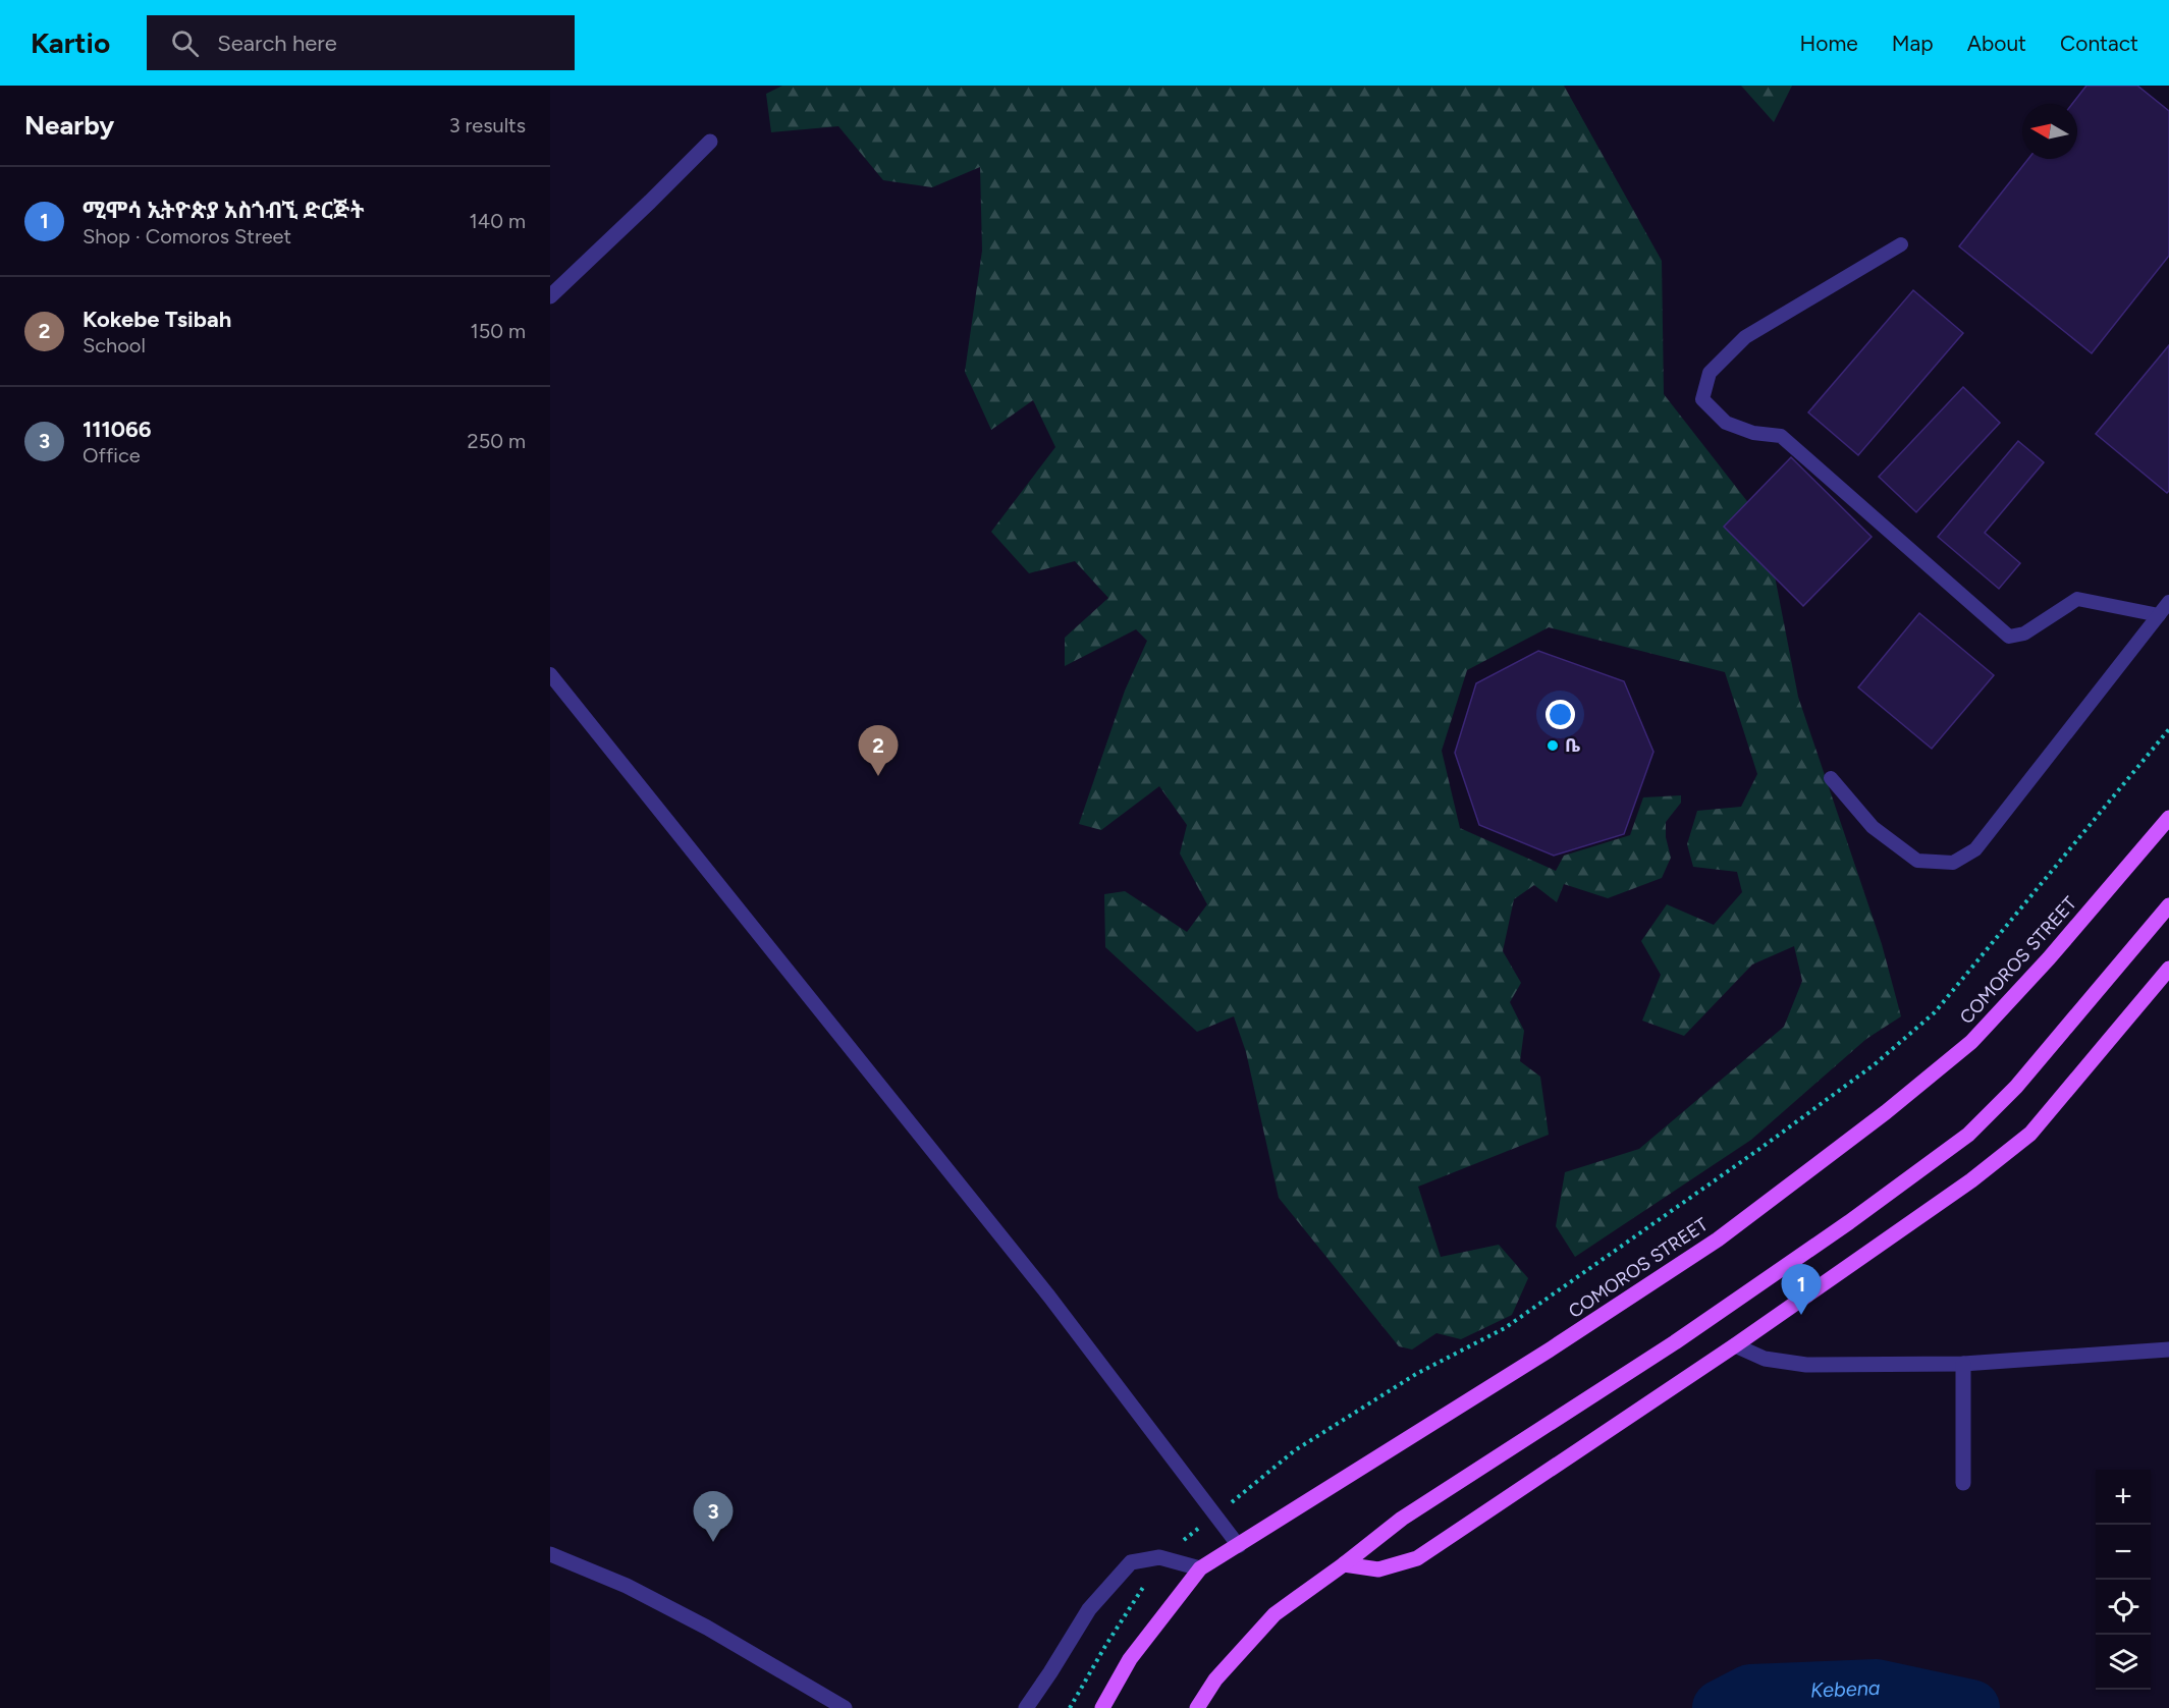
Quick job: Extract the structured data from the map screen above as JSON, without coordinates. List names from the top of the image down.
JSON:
{
  "streets": {
    "main road": ["COMOROS STREET"]
  },
  "water": ["Kebena"],
  "places": ["ቤ"],
  "north": "left",
  "page": {
    "header": "Kartio",
    "search": "Search here",
    "nav": [
      "Home",
      "Map",
      "About",
      "Contact"
    ],
    "heading": ["Nearby", "3 results"],
    "list": [
      {
        "mark": "1",
        "name": "ሚሞሳ ኢትዮጵያ አስጎብኚ ድርጅት",
        "note": "Shop · Comoros Street",
        "value": "140 m"
      },
      {
        "mark": "2",
        "name": "Kokebe Tsibah",
        "note": "School",
        "value": "150 m"
      },
      {
        "mark": "3",
        "name": "111066",
        "note": "Office",
        "value": "250 m"
      }
    ],
    "pins": ["2", "1", "3"],
    "map_buttons": ["+", "−"]
  }
}
